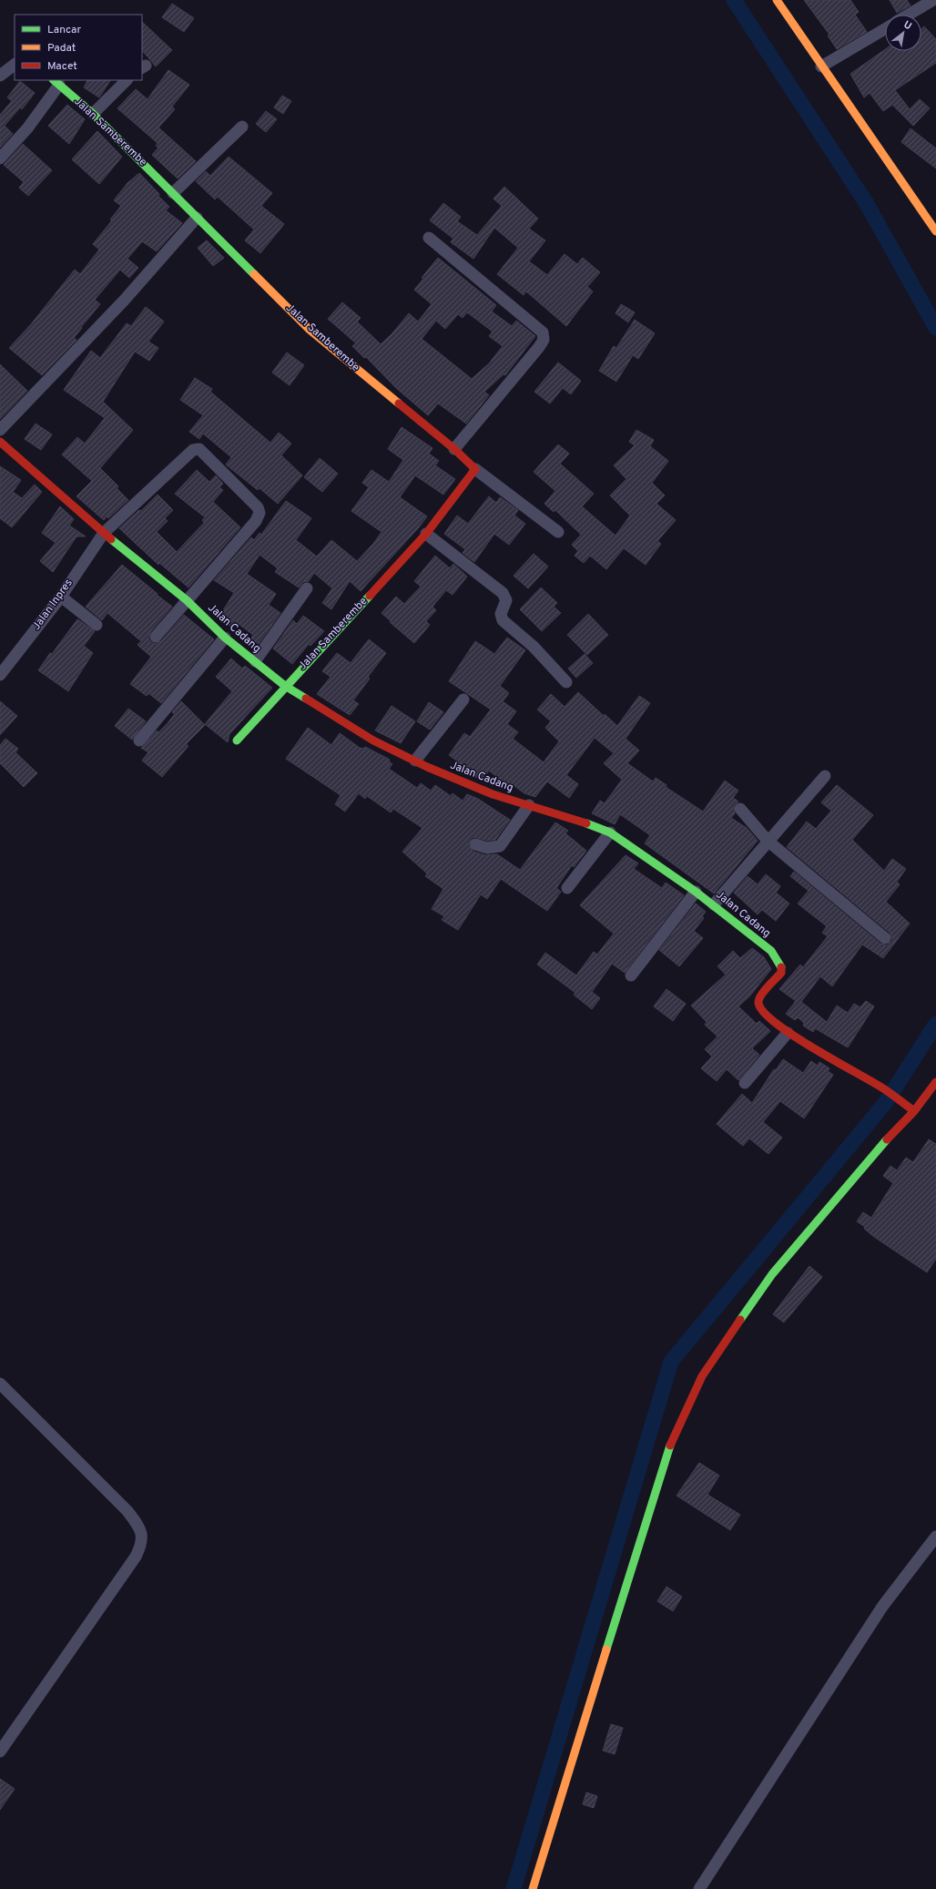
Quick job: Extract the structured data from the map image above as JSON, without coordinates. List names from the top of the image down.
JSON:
{
  "streets": {
    "street": ["Jalan Samberembe", "Jalan Inpres", "Jalan Cadang"]
  },
  "crossings": [
    ["Jalan Samberembe", "Jalan Cadang"],
    ["Jalan Inpres", "Jalan Cadang"]
  ],
  "legend": ["Lancar", "Padat", "Macet"],
  "north": "top right"
}
